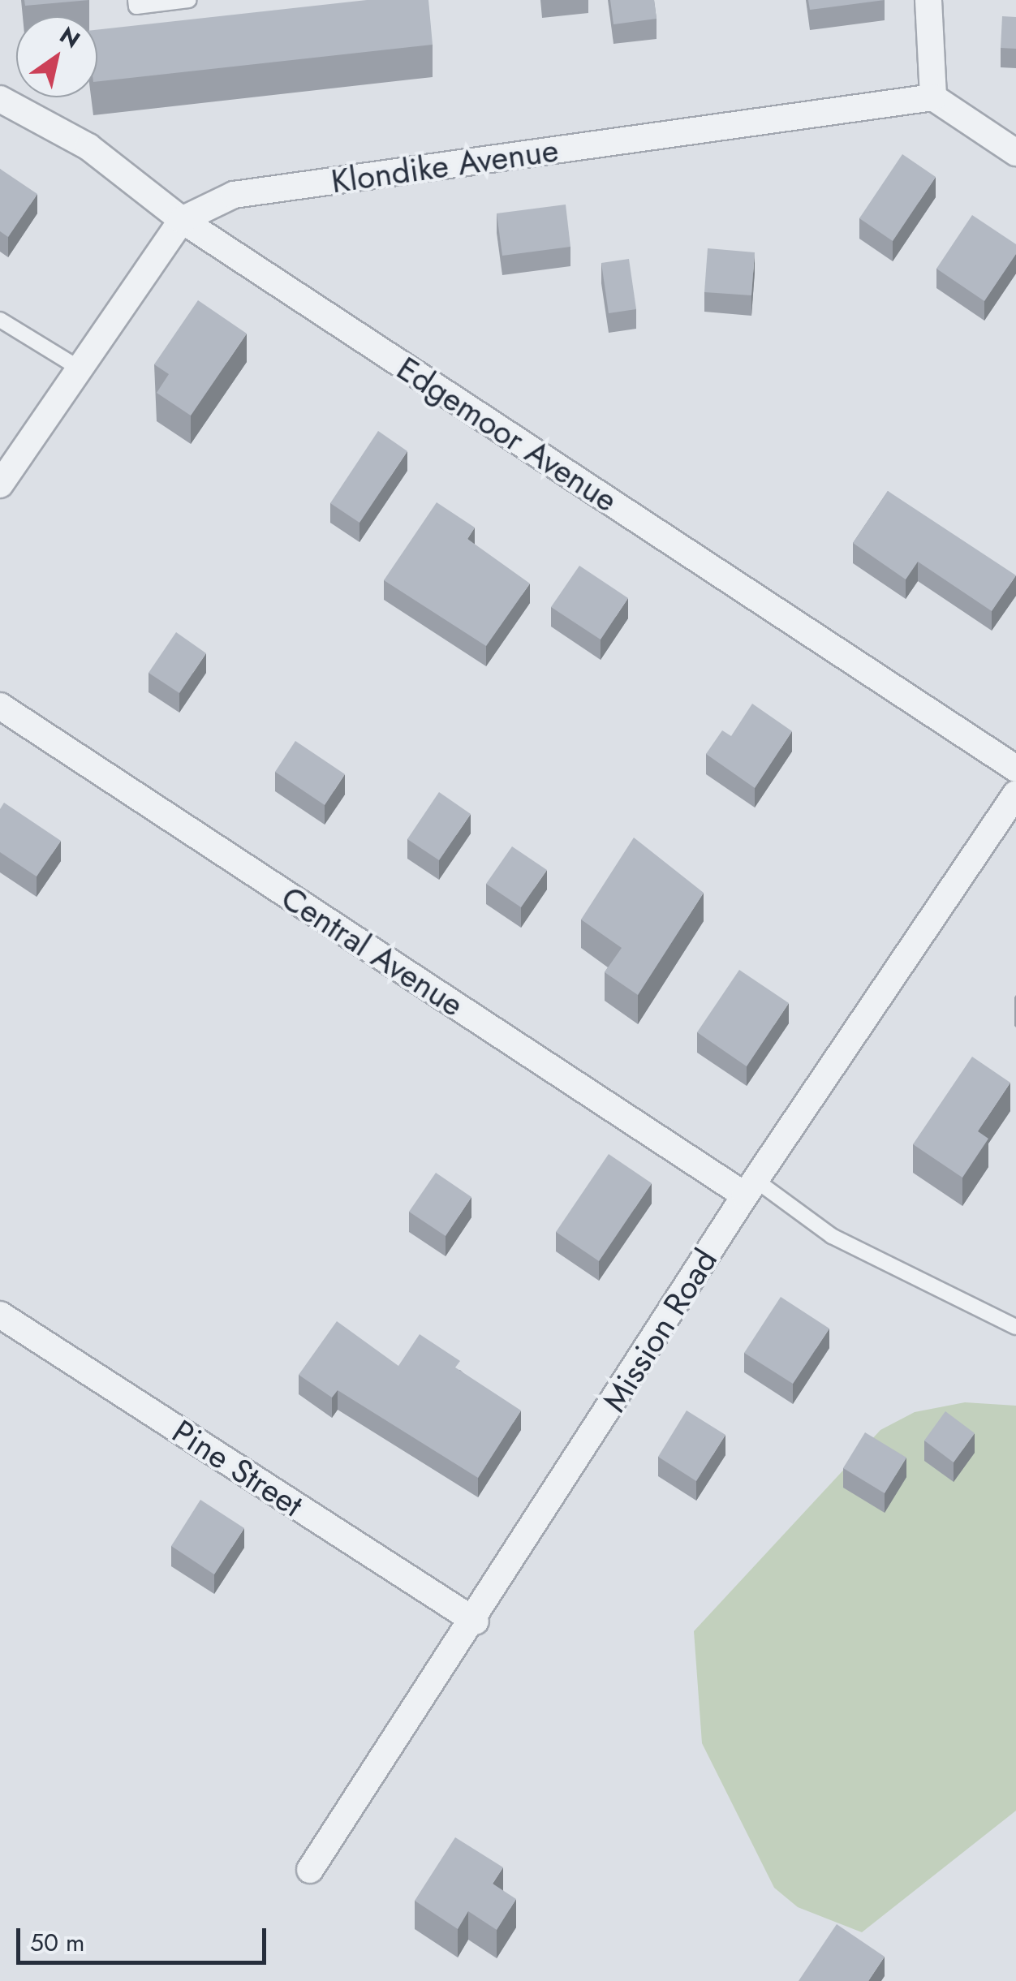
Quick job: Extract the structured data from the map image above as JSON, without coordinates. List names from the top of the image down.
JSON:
{
  "streets": {
    "street": [
      "Klondike Avenue",
      "Edgemoor Avenue",
      "Central Avenue",
      "Mission Road",
      "Pine Street"
    ]
  },
  "crossings": [
    ["Klondike Avenue", "Edgemoor Avenue"],
    ["Central Avenue", "Mission Road"],
    ["Mission Road", "Pine Street"]
  ],
  "scale_bar": "50 m",
  "north": "top right"
}
